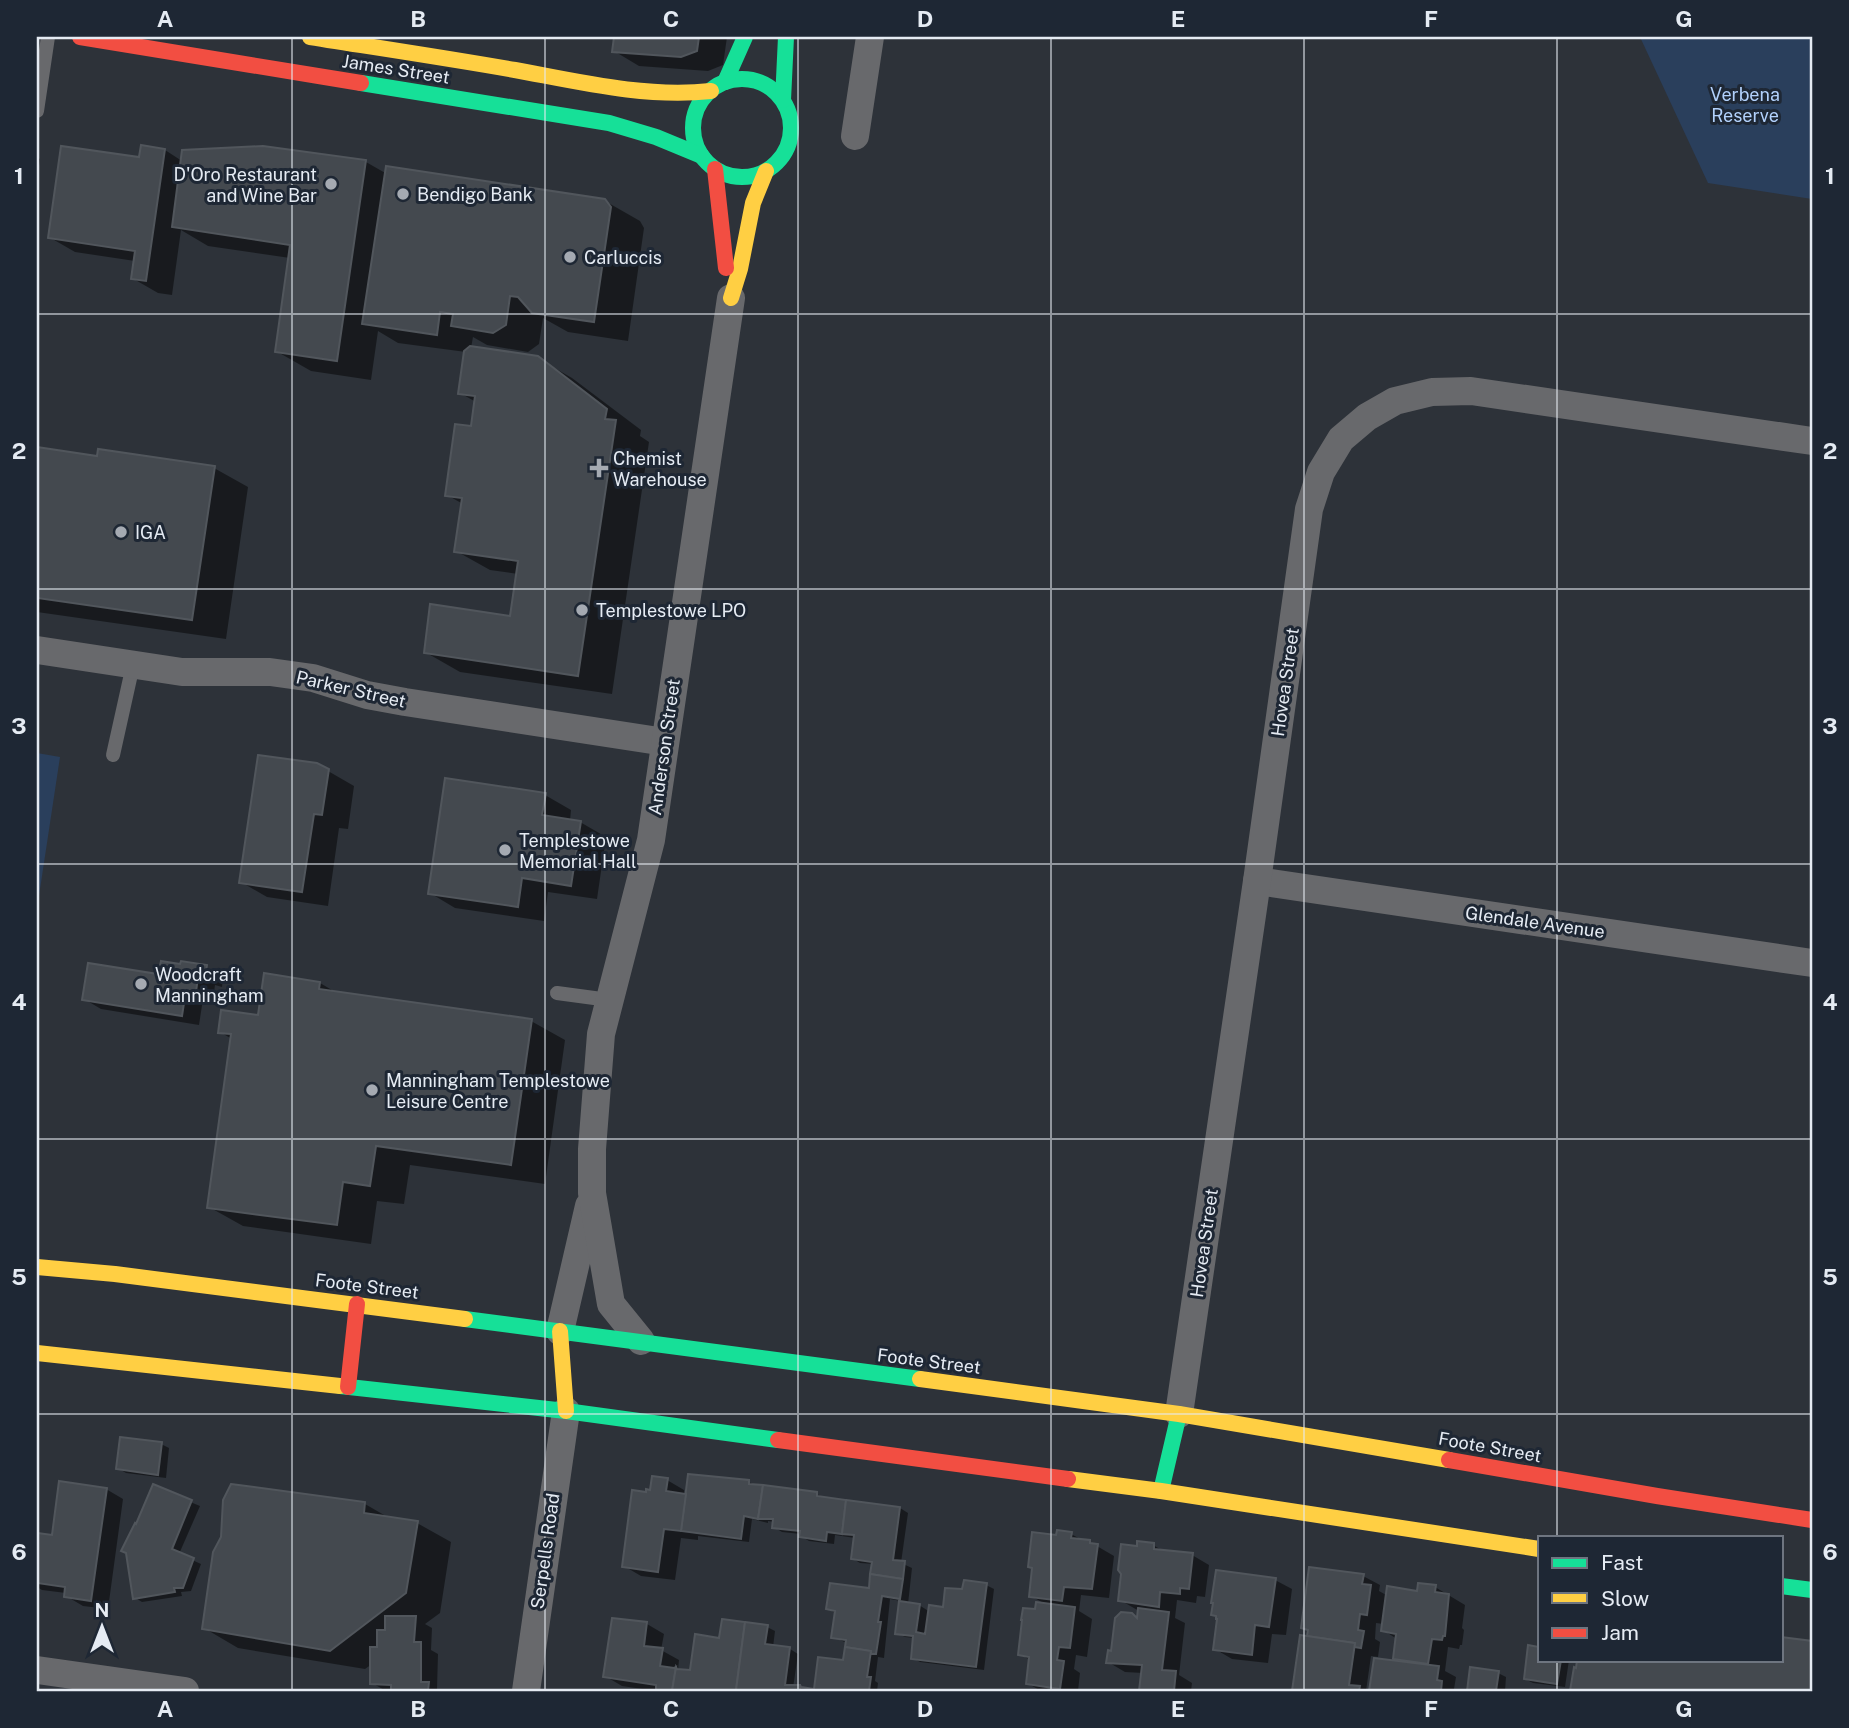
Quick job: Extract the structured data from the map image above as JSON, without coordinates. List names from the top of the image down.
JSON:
{
  "streets": {
    "main road": ["James Street", "Anderson Street", "Foote Street"],
    "street": [
      "Hovea Street",
      "Parker Street",
      "Glendale Avenue",
      "Serpells Road"
    ]
  },
  "crossings": [
    ["James Street", "Anderson Street"],
    ["Hovea Street", "Glendale Avenue"],
    ["Hovea Street", "Foote Street"],
    ["Parker Street", "Anderson Street"],
    ["Anderson Street", "Foote Street"]
  ],
  "parks": ["Verbena Reserve"],
  "places": {
    "other": [
      "D'Oro Restaurant and Wine Bar",
      "Bendigo Bank",
      "Carluccis",
      "IGA",
      "Templestowe LPO",
      "Templestowe Memorial Hall",
      "Woodcraft Manningham",
      "Manningham Templestowe Leisure Centre"
    ],
    "health": ["Chemist Warehouse"]
  },
  "legend": ["Fast", "Slow", "Jam"],
  "north": "top",
  "grid": {
    "columns": [
      "A",
      "B",
      "C",
      "D",
      "E",
      "F",
      "G"
    ],
    "rows": [
      "1",
      "2",
      "3",
      "4",
      "5",
      "6"
    ]
  }
}
